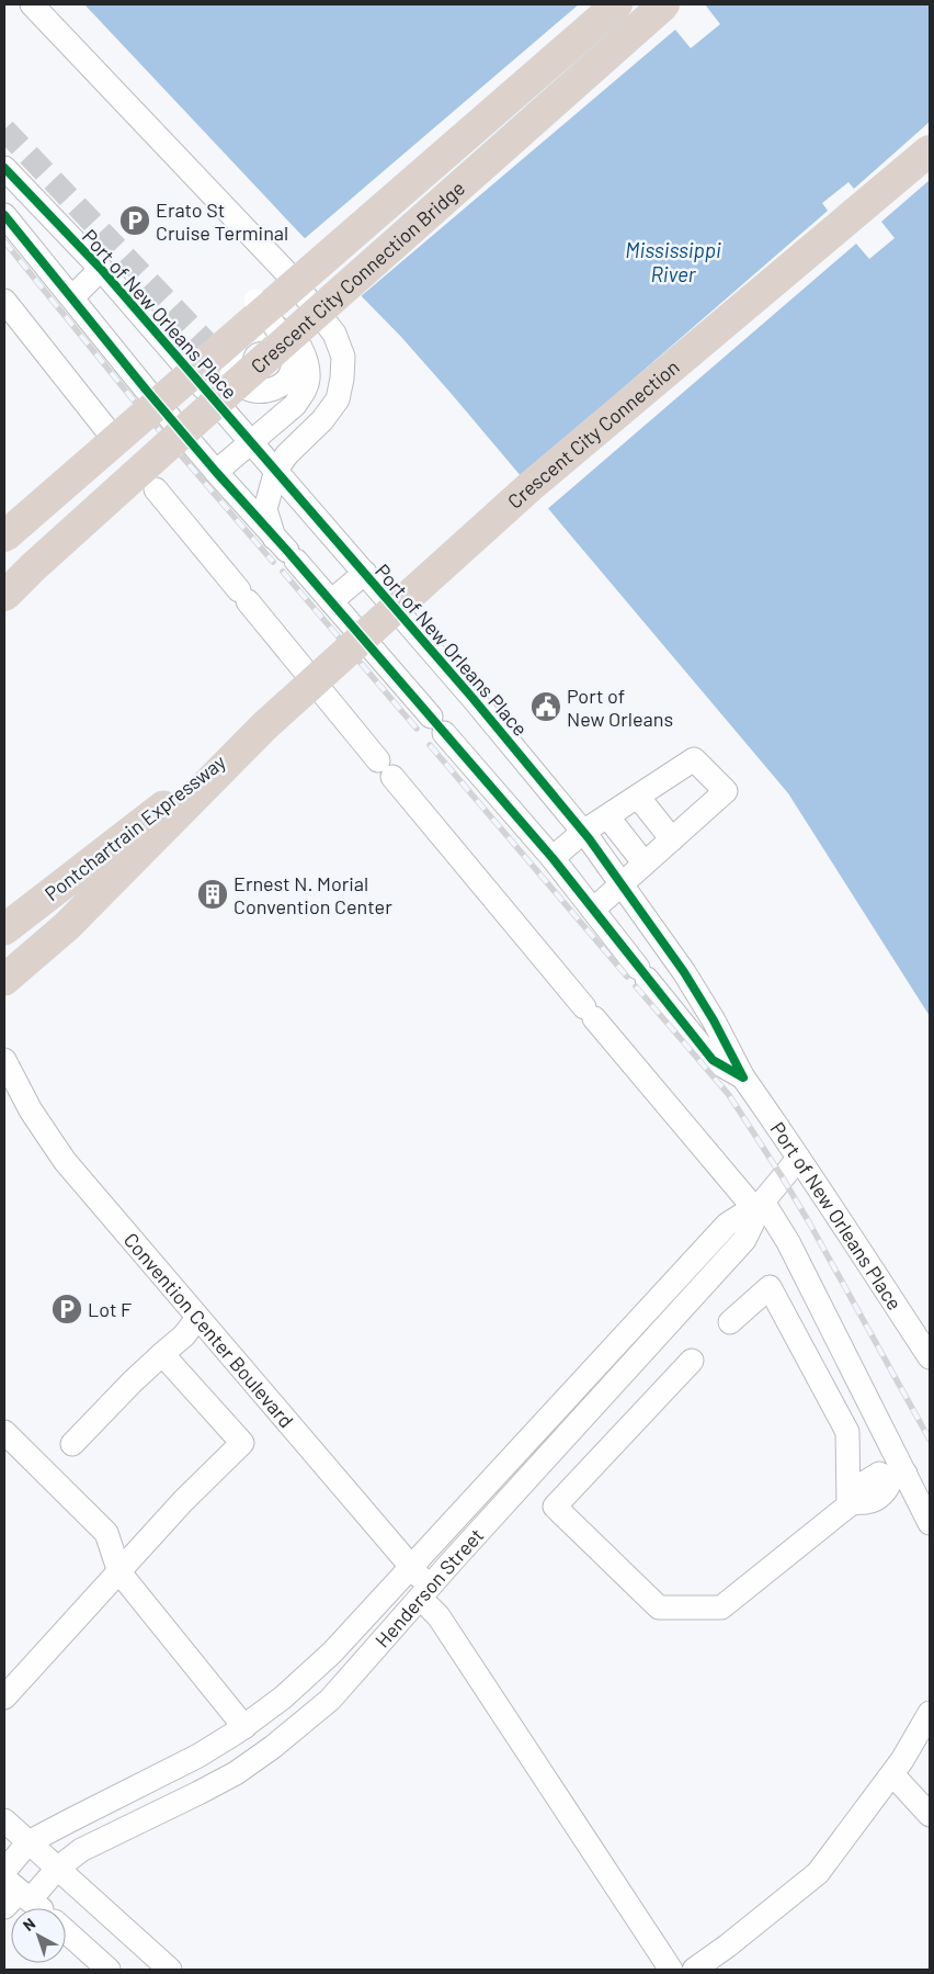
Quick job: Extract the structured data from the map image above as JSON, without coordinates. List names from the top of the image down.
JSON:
{
  "streets": {
    "highway": ["Crescent City Connection Bridge", "Crescent City Connection", "Pontchartrain Expressway"],
    "street": ["Port of New Orleans Place", "Convention Center Boulevard", "Henderson Street"]
  },
  "crossings": [
    ["Port of New Orleans Place", "Henderson Street"],
    ["Crescent City Connection", "Pontchartrain Expressway"],
    ["Convention Center Boulevard", "Henderson Street"]
  ],
  "water": ["Mississippi River"],
  "places": {
    "parking": ["Erato St Cruise Terminal", "Lot F"],
    "public building": ["Port of New Orleans"],
    "building": ["Ernest N. Morial Convention Center"]
  },
  "north": "top left"
}
